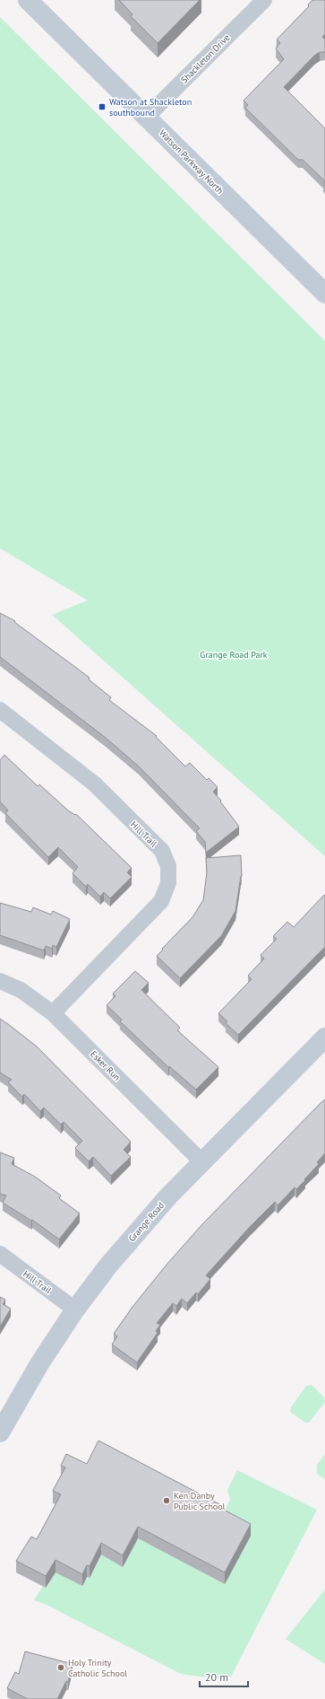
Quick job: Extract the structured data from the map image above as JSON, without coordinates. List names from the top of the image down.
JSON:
{
  "streets": {
    "street": [
      "Shackleton Drive",
      "Watson Parkway North",
      "Hill Trail",
      "Esker Run",
      "Grange Road"
    ]
  },
  "crossings": [
    ["Shackleton Drive", "Watson Parkway North"],
    ["Hill Trail", "Esker Run"],
    ["Hill Trail", "Grange Road"],
    ["Esker Run", "Grange Road"]
  ],
  "parks": ["Grange Road Park"],
  "places": {
    "transit": ["Watson at Shackleton southbound"],
    "other": ["Ken Danby Public School", "Holy Trinity Catholic School"]
  },
  "scale_bar": "20 m"
}
